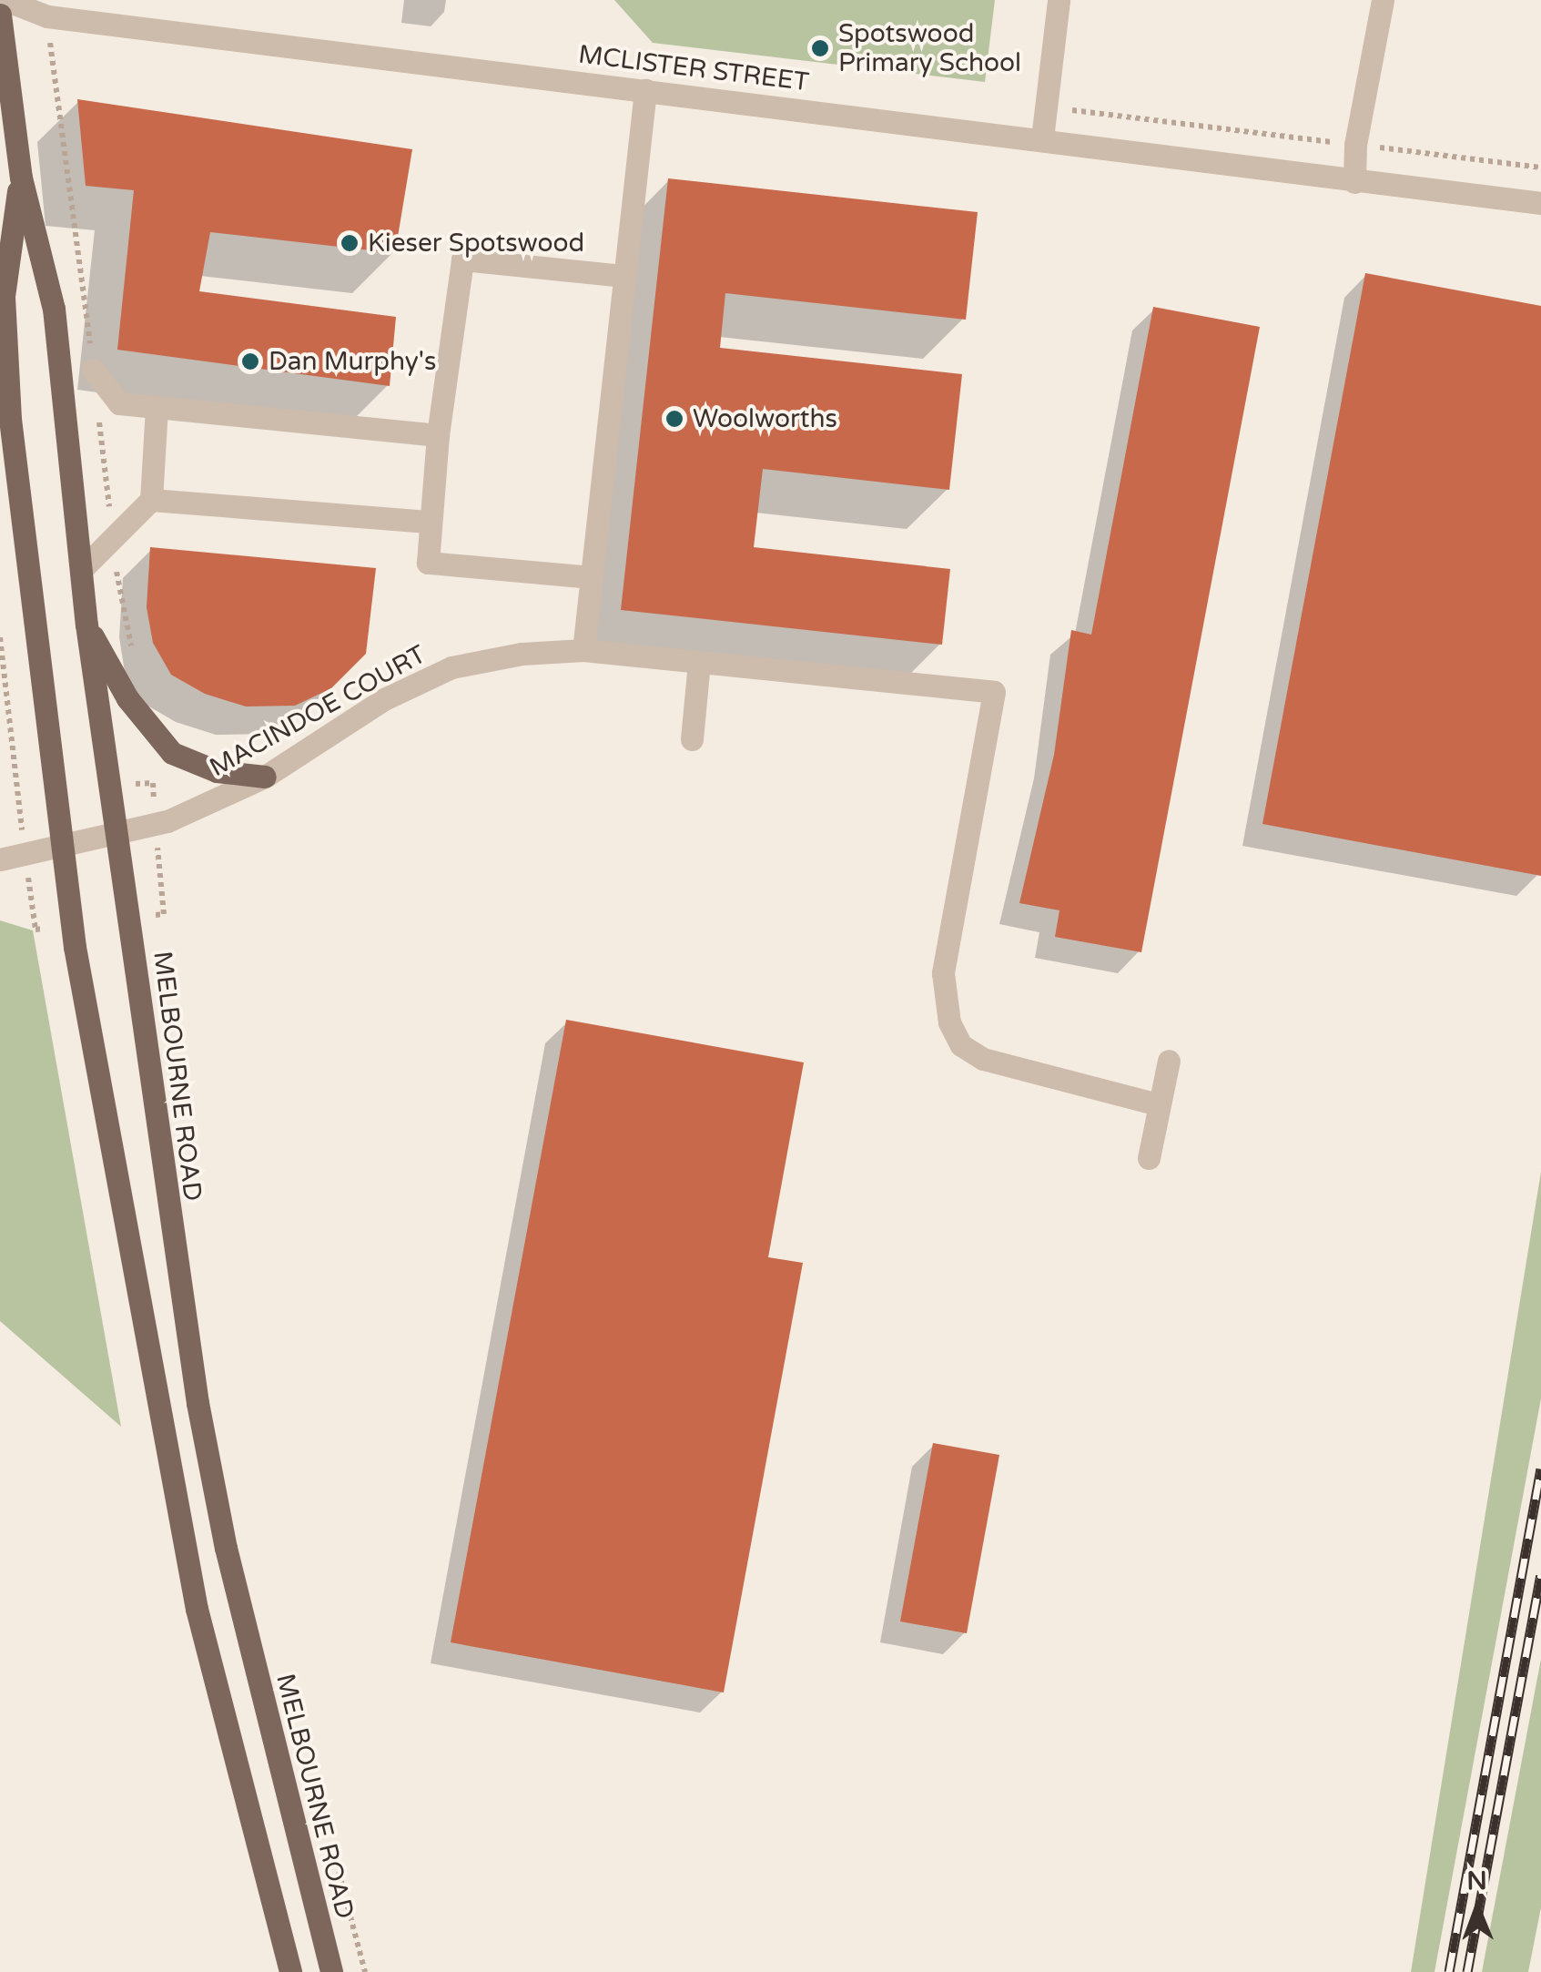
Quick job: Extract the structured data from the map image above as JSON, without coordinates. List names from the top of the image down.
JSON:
{
  "streets": {
    "main road": ["MELBOURNE ROAD"],
    "street": ["MCLISTER STREET", "MACINDOE COURT"]
  },
  "crossings": [
    ["MACINDOE COURT", "MELBOURNE ROAD"]
  ],
  "places": [
    "Spotswood Primary School",
    "Kieser Spotswood",
    "Dan Murphy's",
    "Woolworths"
  ],
  "north": "top"
}
